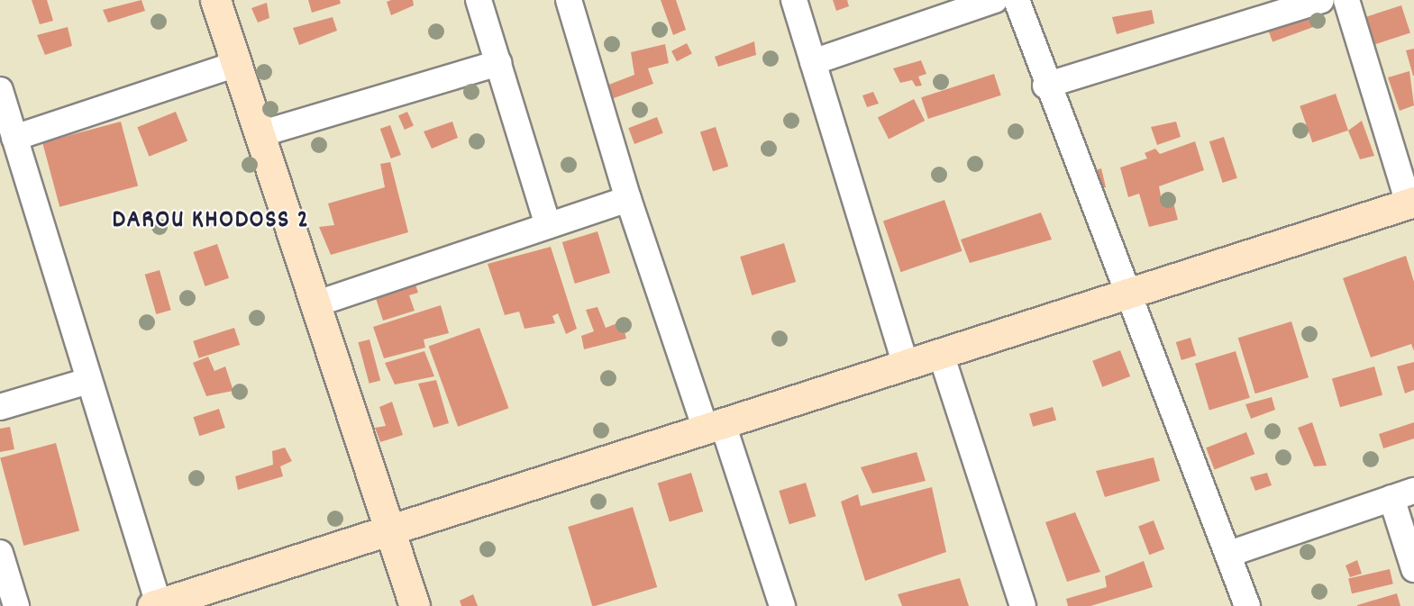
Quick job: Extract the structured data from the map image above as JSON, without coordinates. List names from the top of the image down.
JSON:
{
  "districts": ["DAROU KHODOSS 2"]
}
